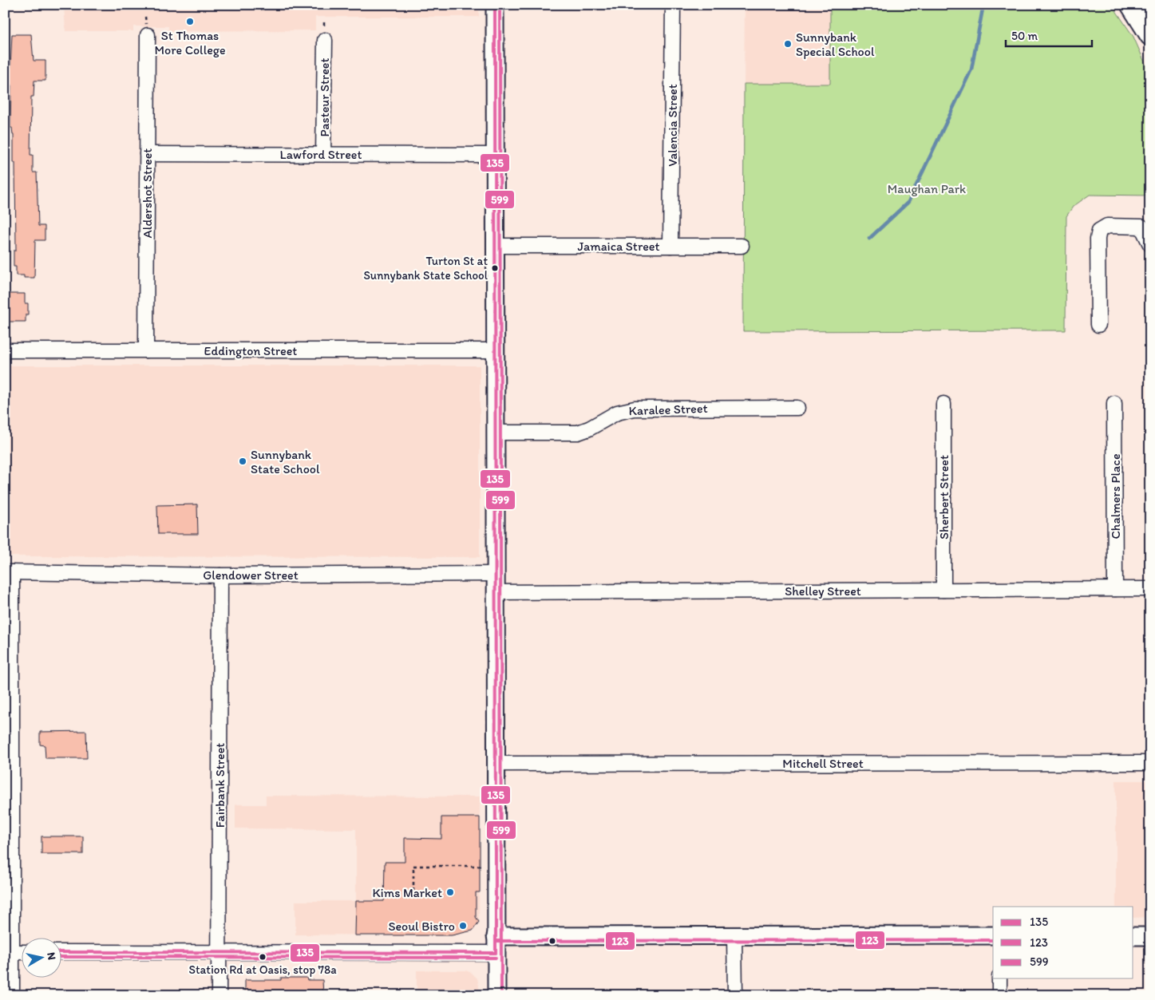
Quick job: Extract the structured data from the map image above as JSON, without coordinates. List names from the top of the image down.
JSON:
{
  "streets": {
    "street": [
      "Pasteur Street",
      "Valencia Street",
      "Lawford Street",
      "Aldershot Street",
      "Jamaica Street",
      "Eddington Street",
      "Karalee Street",
      "Chalmers Place",
      "Sherbert Street",
      "Glendower Street",
      "Shelley Street",
      "Mitchell Street",
      "Fairbank Street"
    ]
  },
  "crossings": [
    ["Pasteur Street", "Lawford Street"],
    ["Valencia Street", "Jamaica Street"],
    ["Lawford Street", "Aldershot Street"],
    ["Aldershot Street", "Eddington Street"],
    ["Chalmers Place", "Shelley Street"],
    ["Sherbert Street", "Shelley Street"],
    ["Glendower Street", "Fairbank Street"]
  ],
  "parks": ["Maughan Park"],
  "places": [
    "St Thomas More College",
    "Sunnybank Special School",
    "Turton St at Sunnybank State School",
    "Sunnybank State School",
    "Kims Market",
    "Seoul Bistro",
    "Station Rd at Oasis, stop 78a"
  ],
  "lines": ["transit line 135", "transit line 599", "transit line 123"],
  "legend": ["135", "123", "599"],
  "scale_bar": "50 m",
  "north": "right"
}
